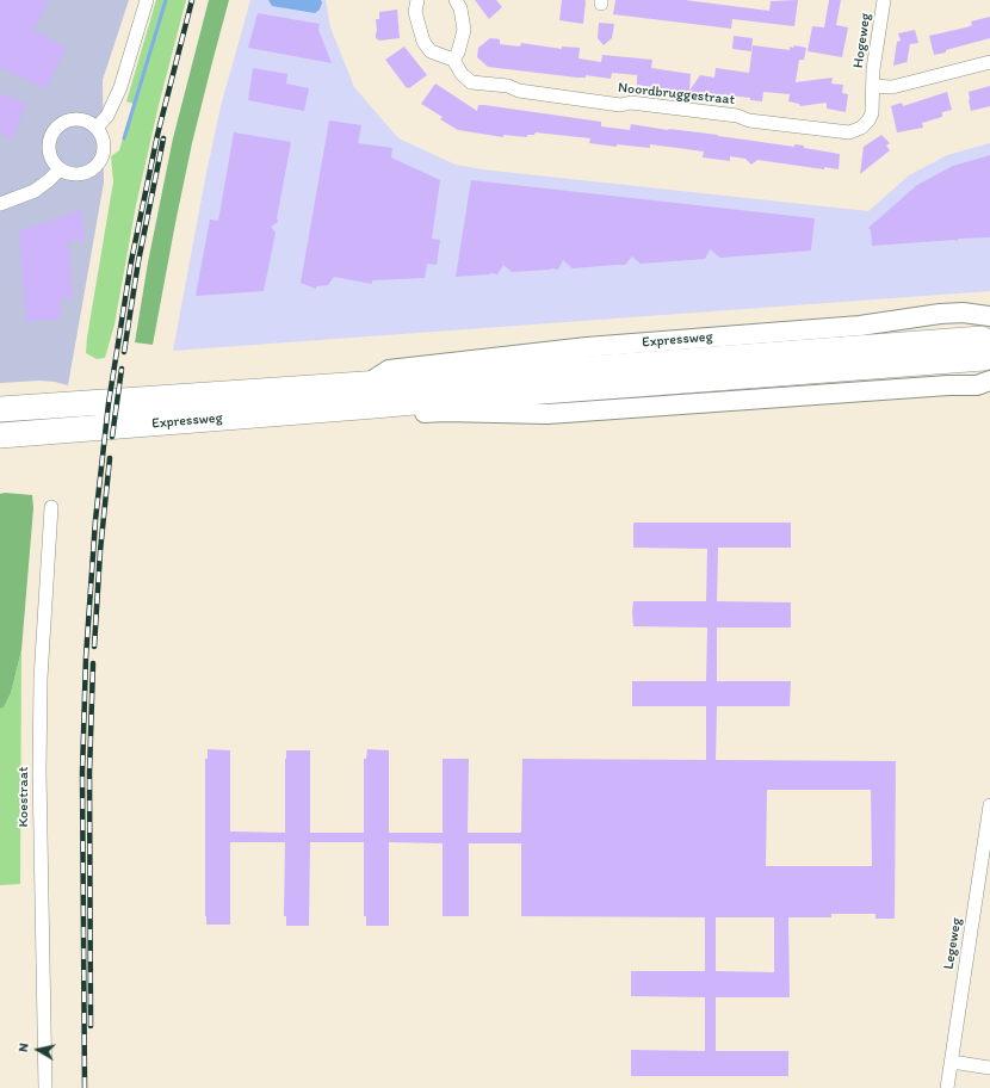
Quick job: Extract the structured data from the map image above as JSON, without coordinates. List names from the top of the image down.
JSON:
{
  "streets": {
    "highway": ["Expressweg"],
    "street": [
      "Hogeweg",
      "Noordbruggestraat",
      "Koestraat",
      "Legeweg"
    ]
  },
  "crossings": [
    ["Hogeweg", "Noordbruggestraat"]
  ],
  "north": "left"
}
